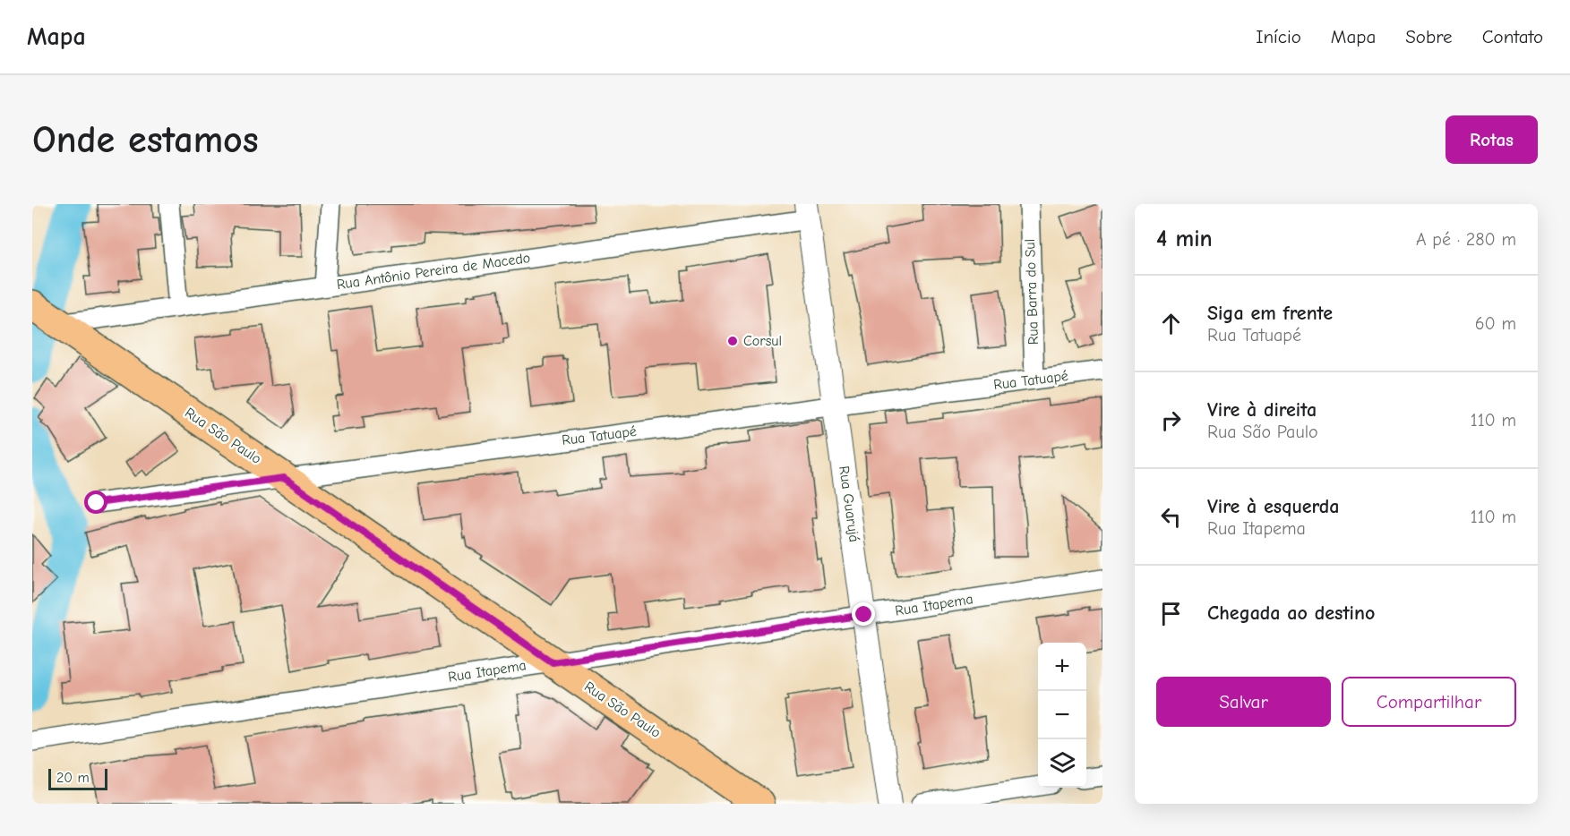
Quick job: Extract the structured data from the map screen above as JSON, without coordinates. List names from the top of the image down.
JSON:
{
  "streets": {
    "main road": ["Rua São Paulo"],
    "street": [
      "Rua Antônio Pereira de Macedo",
      "Rua Barra do Sul",
      "Rua Tatuapé",
      "Rua Guarujá",
      "Rua Itapema"
    ]
  },
  "crossings": [
    ["Rua Antônio Pereira de Macedo", "Rua São Paulo"],
    ["Rua Antônio Pereira de Macedo", "Rua Guarujá"],
    ["Rua Barra do Sul", "Rua Tatuapé"],
    ["Rua Tatuapé", "Rua São Paulo"],
    ["Rua Tatuapé", "Rua Guarujá"],
    ["Rua São Paulo", "Rua Itapema"],
    ["Rua Guarujá", "Rua Itapema"]
  ],
  "places": ["Corsul"],
  "scale_bar": "20 m",
  "page": {
    "header": "Mapa",
    "nav": [
      "Início",
      "Mapa",
      "Sobre",
      "Contato"
    ],
    "buttons": [
      "Rotas",
      ["Salvar", "Compartilhar"]
    ],
    "title": "Onde estamos",
    "heading": ["4 min", "A pé · 280 m"],
    "list": [
      ["Siga em frente", "Rua Tatuapé", "60 m"],
      ["Vire à direita", "Rua São Paulo", "110 m"],
      ["Vire à esquerda", "Rua Itapema", "110 m"],
      "Chegada ao destino"
    ],
    "map_buttons": ["+", "−"],
    "scale": "20 m"
  }
}
